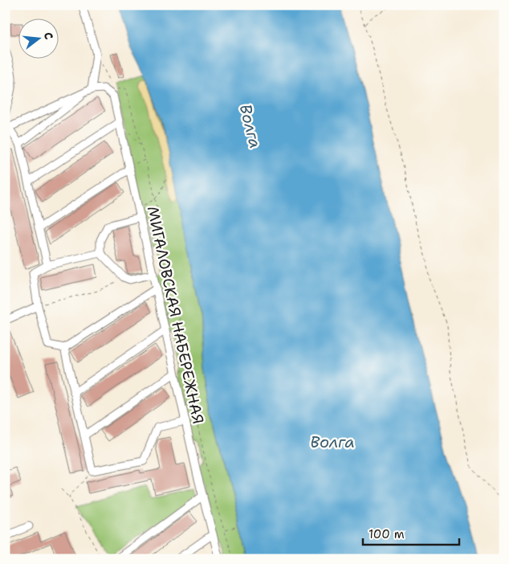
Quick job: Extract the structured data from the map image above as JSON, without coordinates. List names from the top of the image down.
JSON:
{
  "streets": {
    "street": ["МИГАЛОВСКАЯ НАБЕРЕЖНАЯ"]
  },
  "water": ["Волга"],
  "scale_bar": "100 m",
  "north": "right"
}
